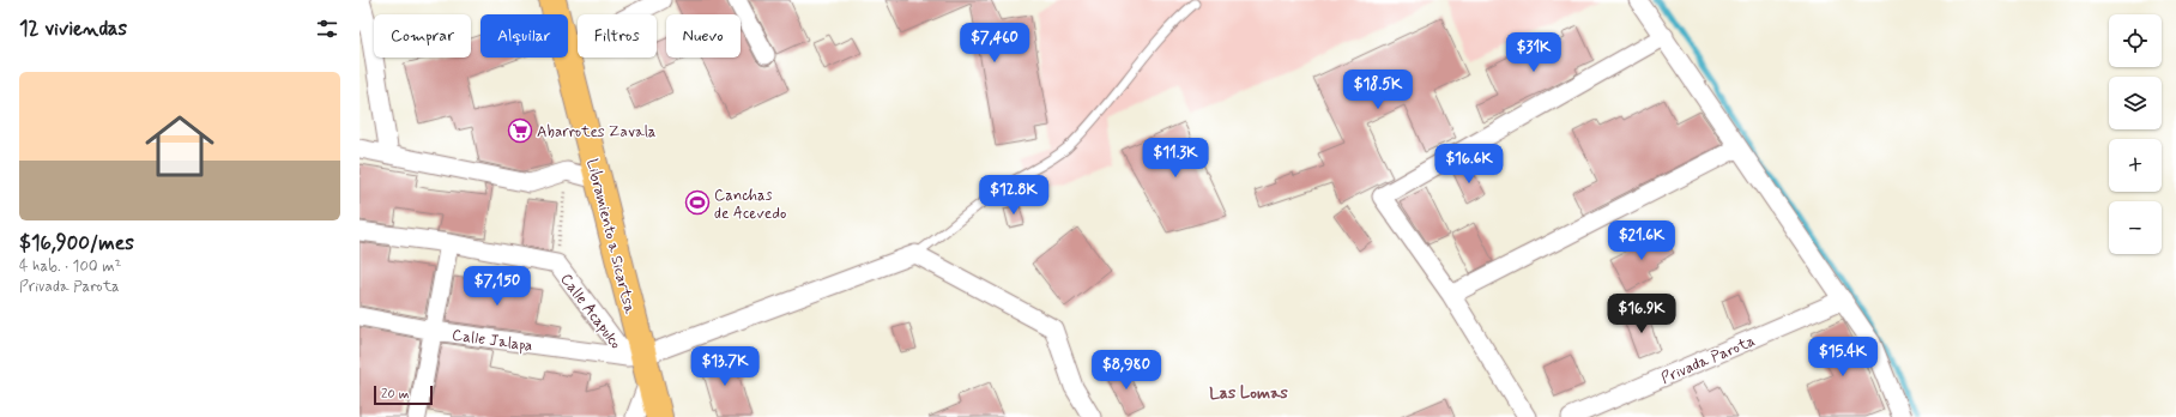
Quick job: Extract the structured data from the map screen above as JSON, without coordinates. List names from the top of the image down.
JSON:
{
  "streets": {
    "main road": ["Libramiento a Sicartsa"],
    "street": ["Calle Acapulco", "Calle Jalapa", "Privada Parota"]
  },
  "crossings": [
    ["Libramiento a Sicartsa", "Calle Acapulco"],
    ["Libramiento a Sicartsa", "Calle Jalapa"],
    ["Calle Acapulco", "Calle Jalapa"]
  ],
  "districts": ["Las Lomas"],
  "places": {
    "supermarket": ["Abarrotes Zavala"],
    "sports": ["Canchas de Acevedo"]
  },
  "scale_bar": "20 m",
  "page": {
    "heading": "12 viviendas",
    "map_buttons": ["+", "−"],
    "chip": [
      "Comprar",
      "Alquilar",
      "Filtros",
      "Nuevo"
    ],
    "price": [
      "$7,460",
      "$31K",
      "$18.5K",
      "$11.3K",
      "$16.6K",
      "$12.8K",
      "$21.6K",
      "$7,150",
      "$16.9K",
      "$15.4K",
      "$13.7K",
      "$8,980"
    ],
    "list": [
      {
        "name": "$16,900/mes",
        "note": "4 hab. · 100 m² · Privada Parota"
      }
    ],
    "scale": "20 m"
  }
}
